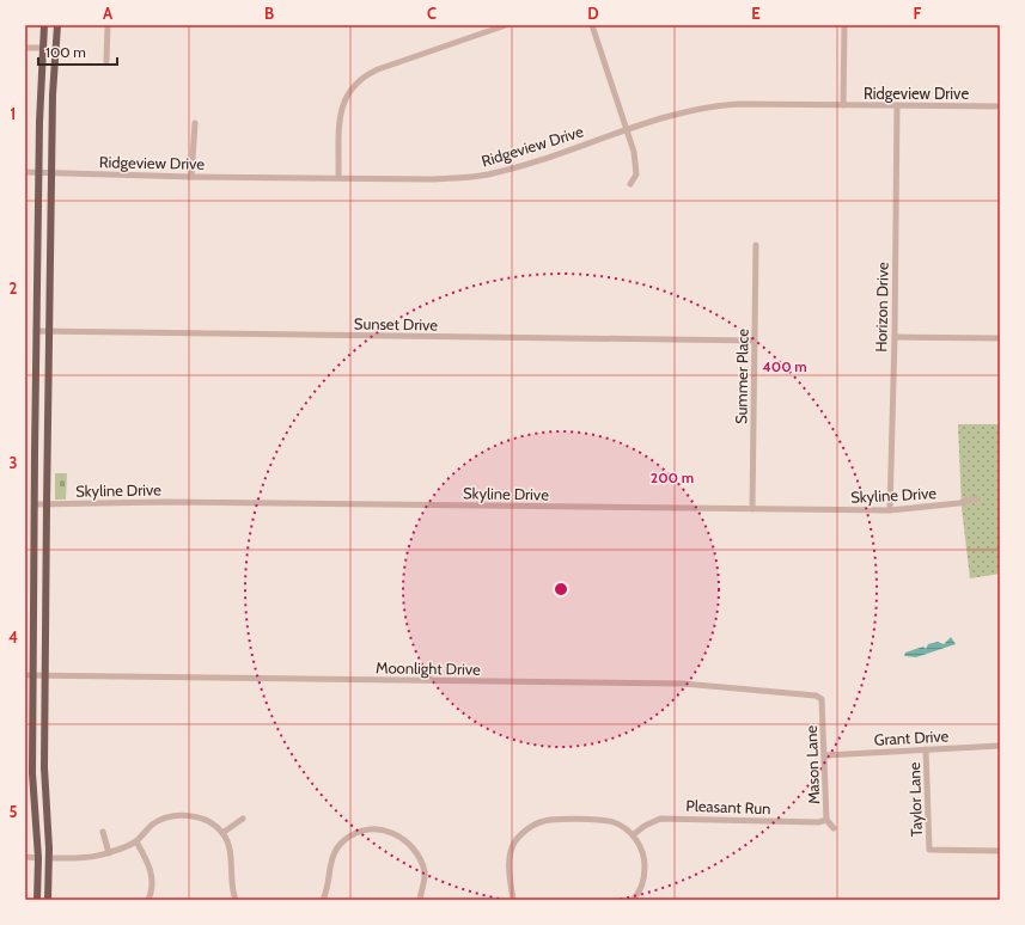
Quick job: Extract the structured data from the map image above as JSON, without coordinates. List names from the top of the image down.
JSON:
{
  "streets": {
    "street": [
      "Ridgeview Drive",
      "Horizon Drive",
      "Sunset Drive",
      "Summer Place",
      "Skyline Drive",
      "Moonlight Drive",
      "Grant Drive",
      "Mason Lane",
      "Taylor Lane",
      "Pleasant Run"
    ]
  },
  "crossings": [
    ["Ridgeview Drive", "Horizon Drive"],
    ["Horizon Drive", "Skyline Drive"],
    ["Sunset Drive", "Summer Place"],
    ["Summer Place", "Skyline Drive"],
    ["Moonlight Drive", "Mason Lane"],
    ["Grant Drive", "Mason Lane"],
    ["Grant Drive", "Taylor Lane"],
    ["Mason Lane", "Pleasant Run"]
  ],
  "scale_bar": "100 m",
  "grid": {
    "columns": [
      "A",
      "B",
      "C",
      "D",
      "E",
      "F"
    ],
    "rows": [
      "1",
      "2",
      "3",
      "4",
      "5"
    ]
  },
  "rings": ["400 m", "200 m"]
}
